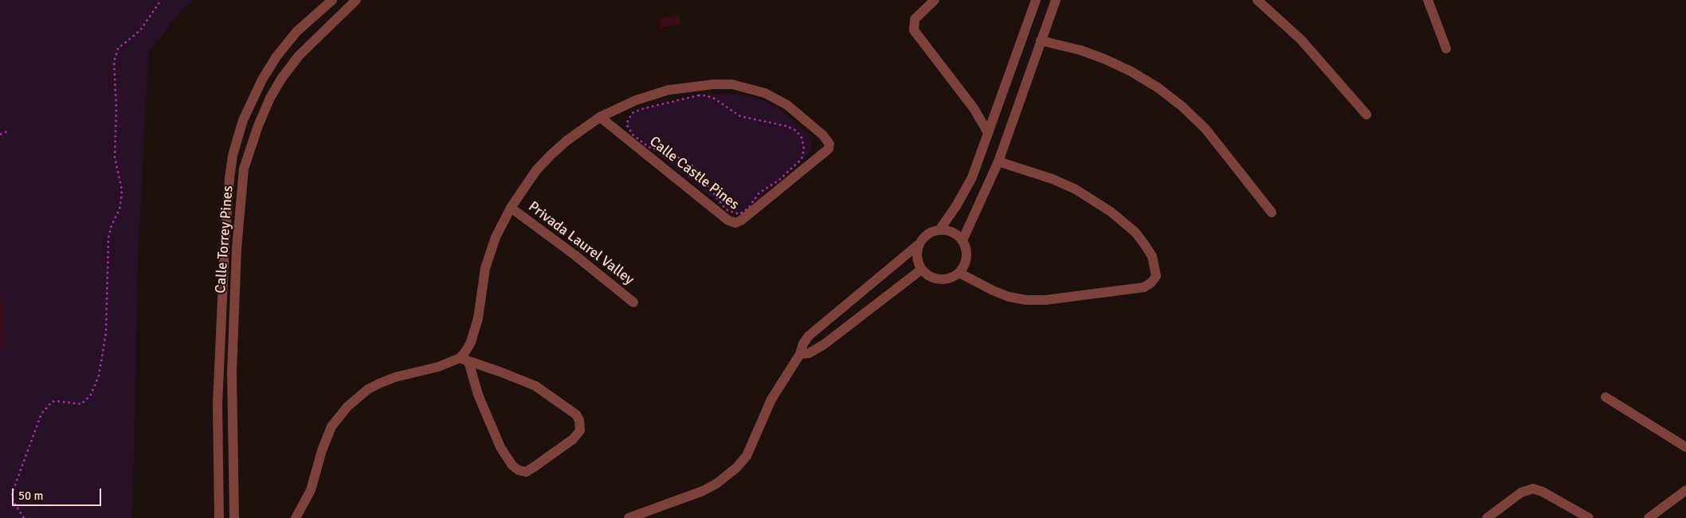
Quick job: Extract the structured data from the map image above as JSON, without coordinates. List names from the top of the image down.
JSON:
{
  "streets": {
    "street": ["Calle Castle Pines", "Calle Torrey Pines", "Privada Laurel Valley"]
  },
  "crossings": [
    ["Calle Castle Pines", "Privada Laurel Valley"]
  ],
  "scale_bar": "50 m"
}
